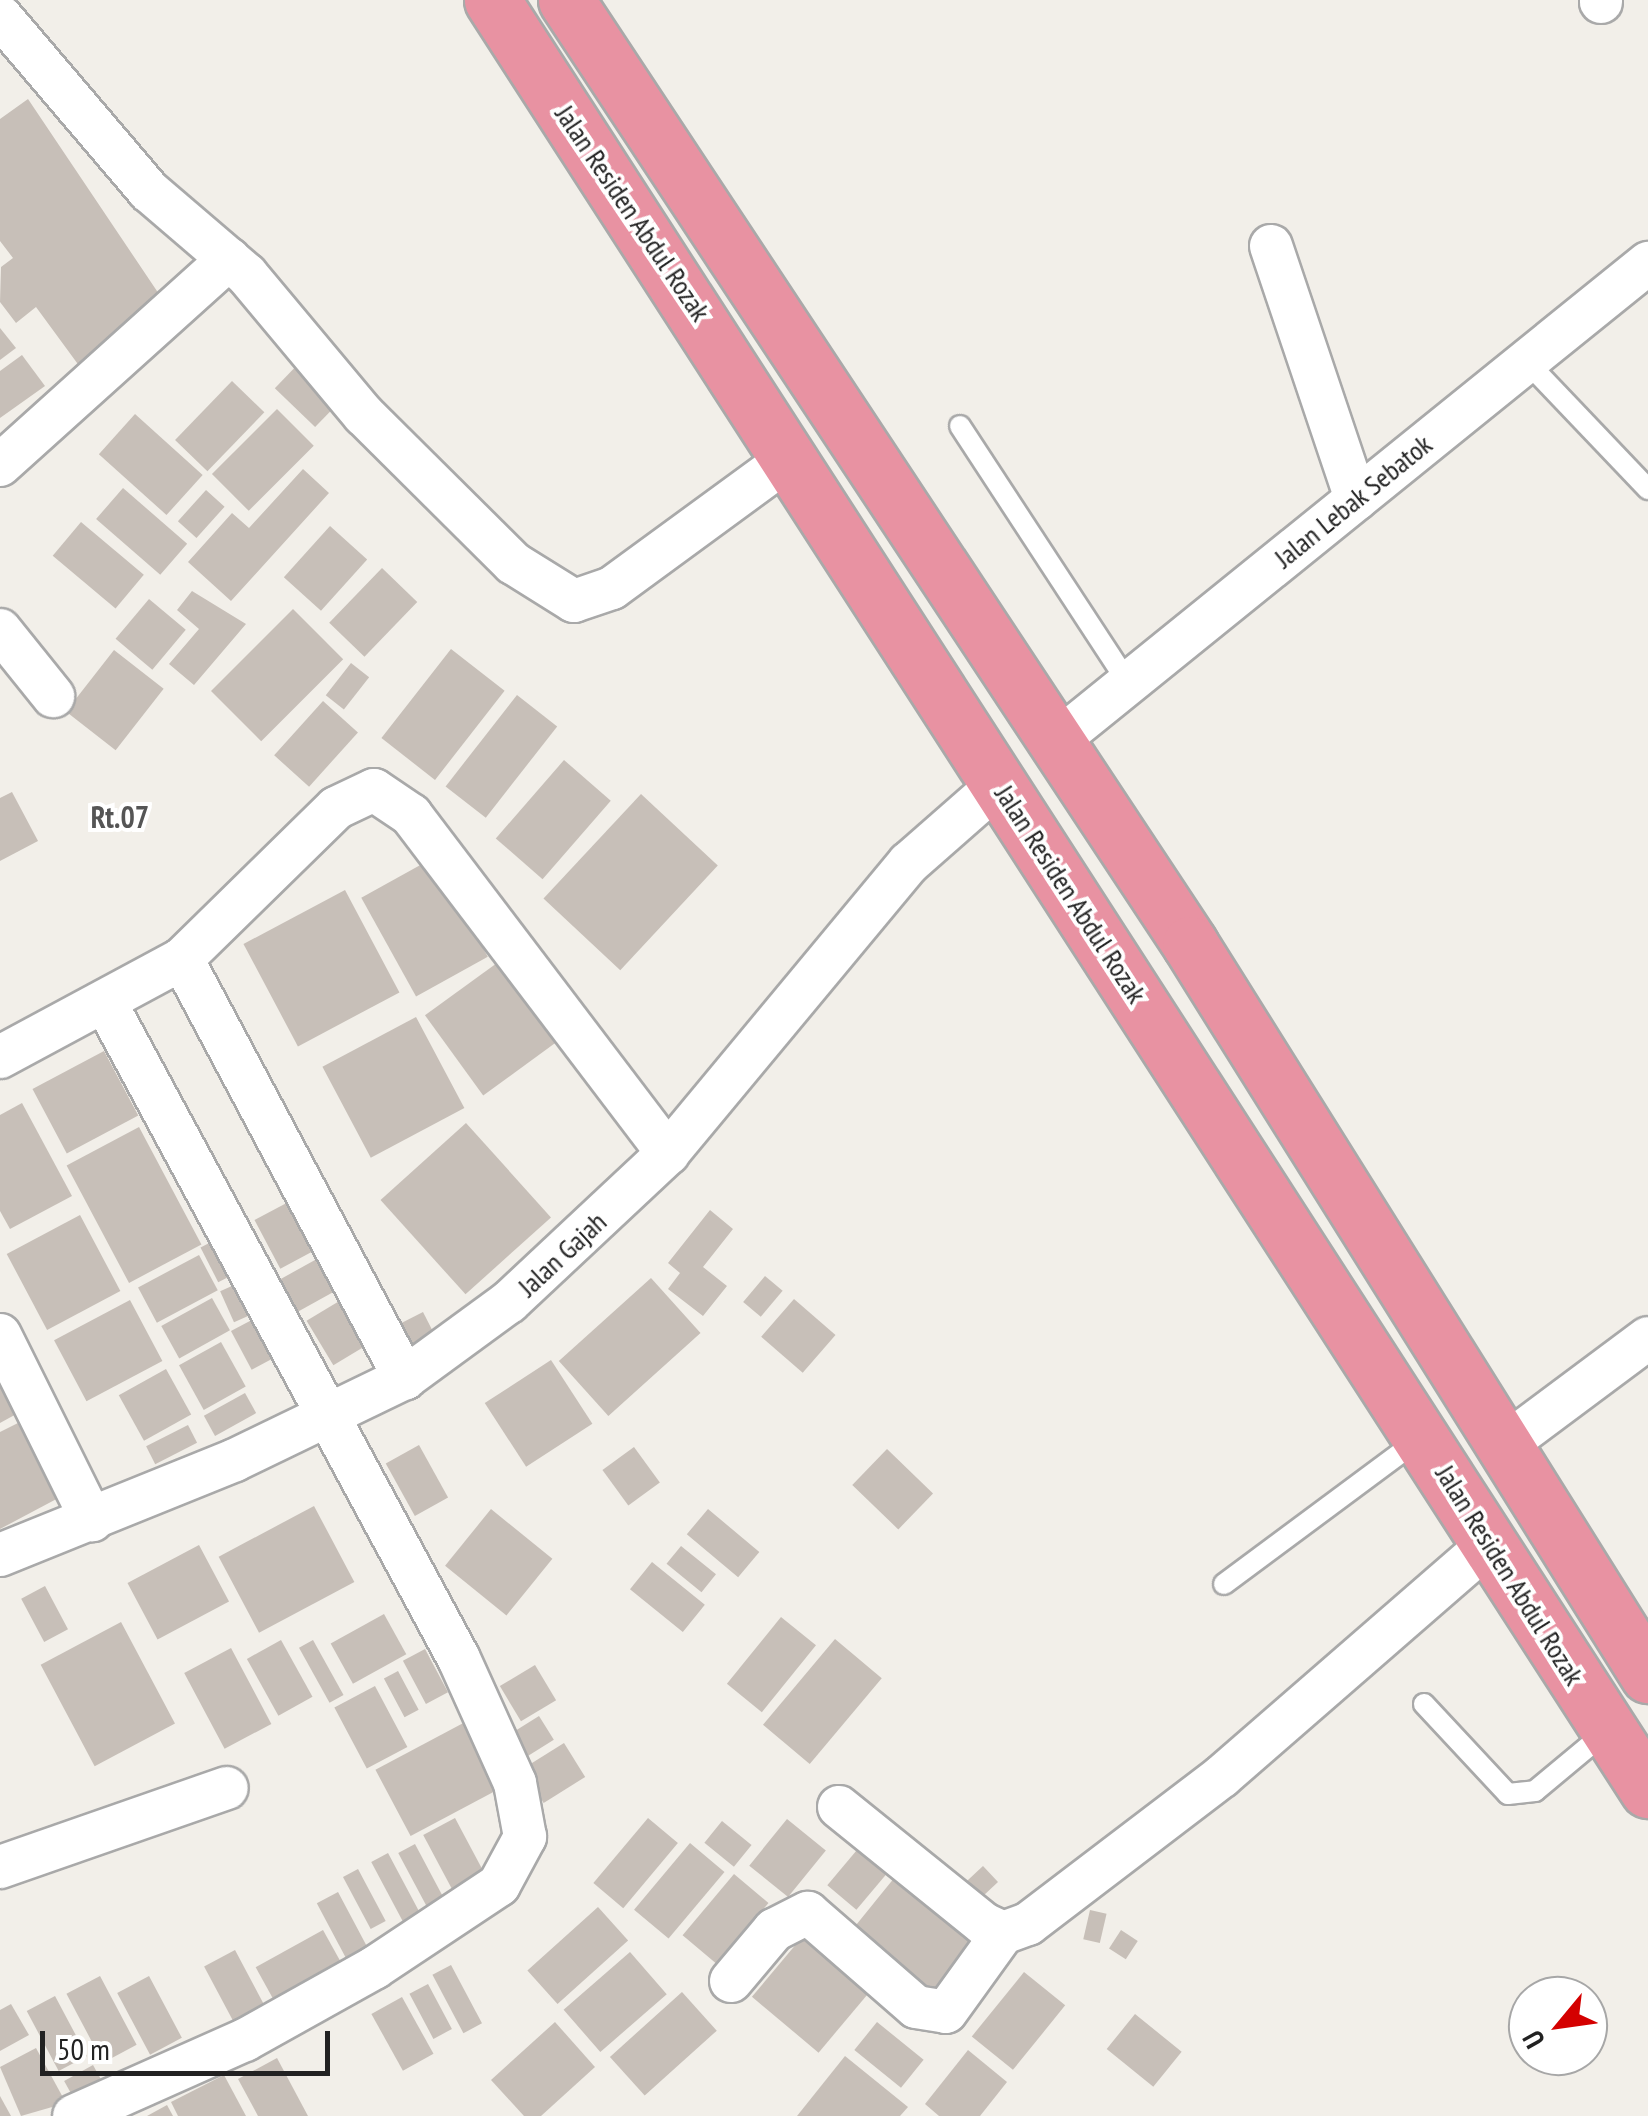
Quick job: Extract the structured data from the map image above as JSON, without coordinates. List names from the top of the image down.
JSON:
{
  "streets": {
    "highway": ["Jalan Residen Abdul Rozak"],
    "street": ["Jalan Lebak Sebatok", "Jalan Gajah"]
  },
  "crossings": [
    ["Jalan Residen Abdul Rozak", "Jalan Gajah"]
  ],
  "districts": ["Rt.07"],
  "scale_bar": "50 m",
  "north": "bottom left"
}
